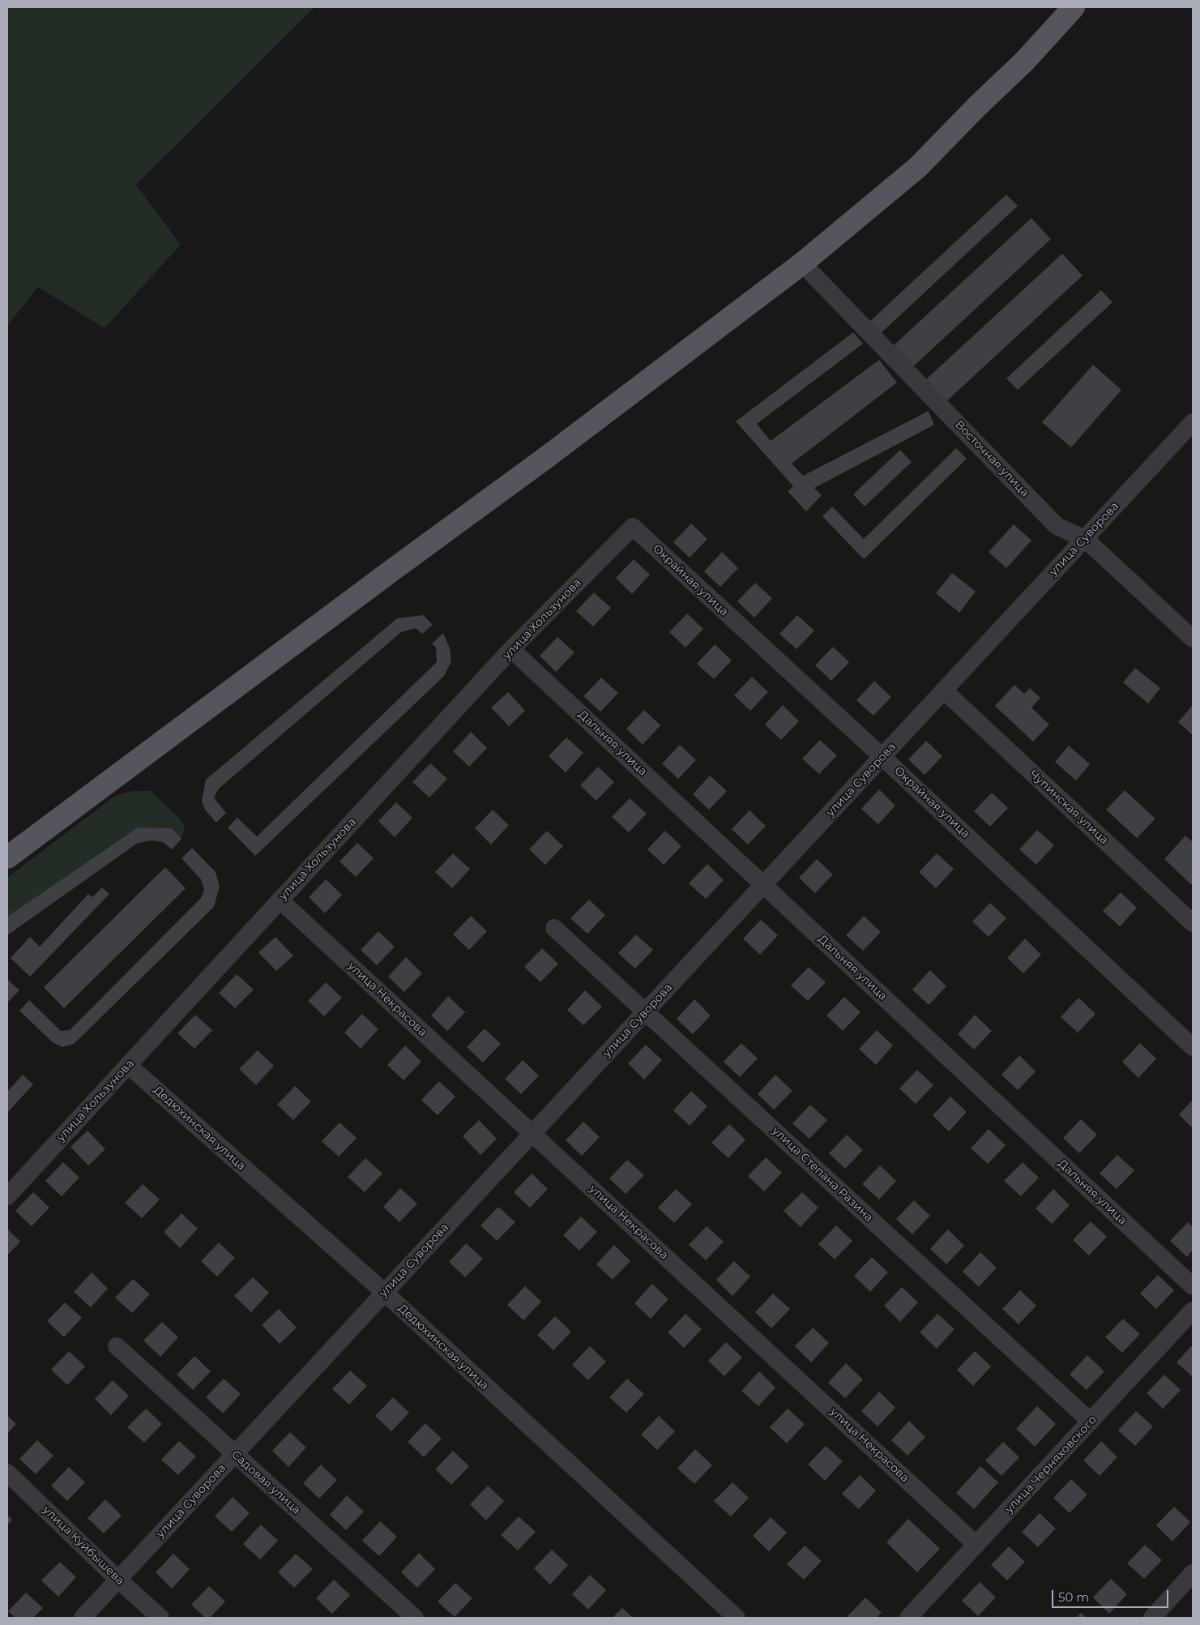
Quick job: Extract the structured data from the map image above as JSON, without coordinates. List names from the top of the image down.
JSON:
{
  "streets": {
    "street": [
      "Восточная улица",
      "улица Суворова",
      "Окрайная улица",
      "улица Хользунова",
      "Дальняя улица",
      "Чупинская улица",
      "улица Некрасова",
      "Дедюхинская улица",
      "улица Степана Разина",
      "улица Черняховского",
      "Садовая улица",
      "улица Куйбышева"
    ]
  },
  "crossings": [
    ["Восточная улица", "улица Суворова"],
    ["улица Суворова", "Окрайная улица"],
    ["улица Суворова", "Дальняя улица"],
    ["улица Суворова", "Чупинская улица"],
    ["улица Суворова", "улица Некрасова"],
    ["улица Суворова", "Дедюхинская улица"],
    ["улица Суворова", "улица Степана Разина"],
    ["улица Суворова", "Садовая улица"],
    ["улица Суворова", "улица Куйбышева"],
    ["Окрайная улица", "улица Хользунова"],
    ["улица Хользунова", "Дальняя улица"],
    ["улица Хользунова", "улица Некрасова"],
    ["улица Хользунова", "Дедюхинская улица"],
    ["улица Некрасова", "улица Черняховского"],
    ["улица Степана Разина", "улица Черняховского"]
  ],
  "scale_bar": "50 m"
}
